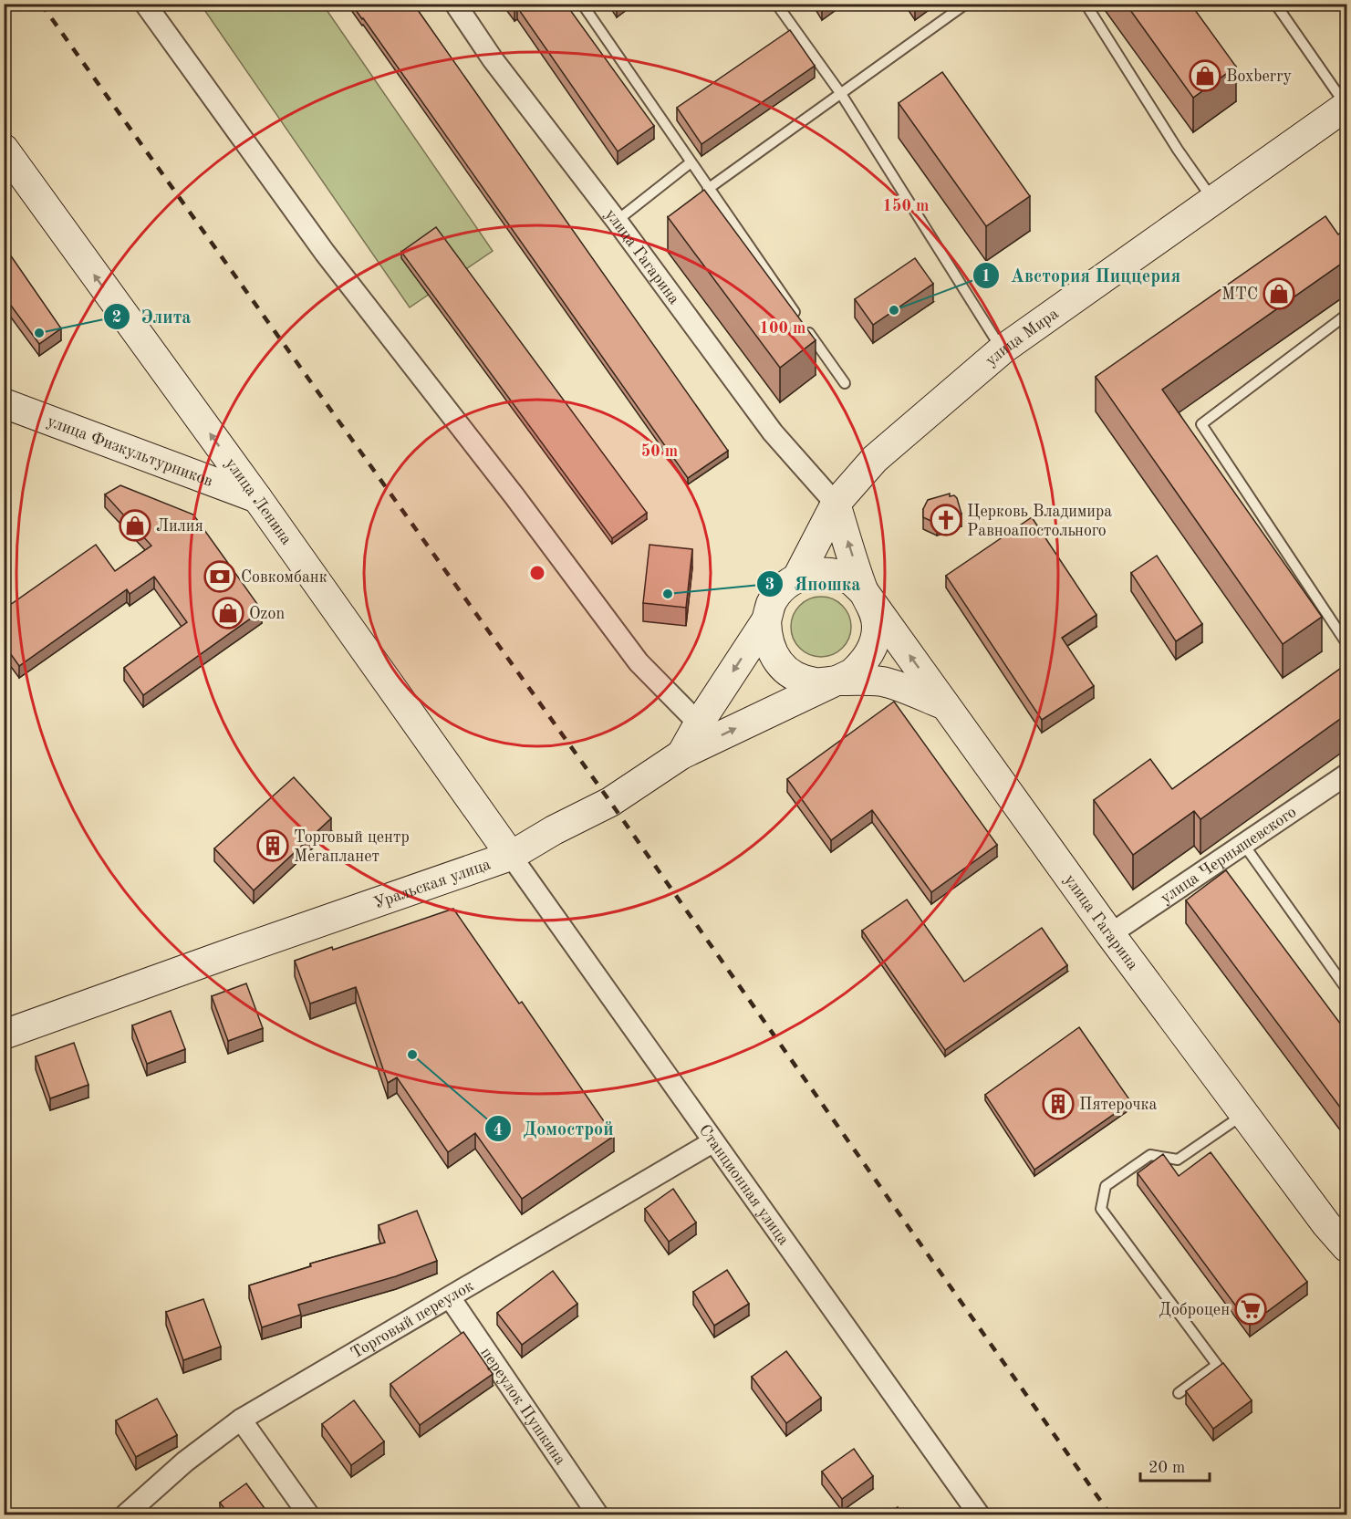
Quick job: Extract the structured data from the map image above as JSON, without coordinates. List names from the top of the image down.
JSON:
{
  "streets": {
    "main road": [
      "улица Гагарина",
      "улица Мира",
      "улица Физкультурников",
      "улица Ленина",
      "Уральская улица"
    ],
    "street": [
      "улица Чернышевского",
      "Станционная улица",
      "Торговый переулок",
      "переулок Пушкина"
    ]
  },
  "crossings": [
    ["улица Гагарина", "улица Мира"],
    ["улица Гагарина", "улица Чернышевского"],
    ["улица Гагарина", "Уральская улица"],
    ["улица Мира", "Уральская улица"],
    ["улица Физкультурников", "улица Ленина"],
    ["улица Ленина", "Уральская улица"],
    ["улица Ленина", "Станционная улица"],
    ["Уральская улица", "Станционная улица"],
    ["Станционная улица", "Торговый переулок"],
    ["Торговый переулок", "переулок Пушкина"]
  ],
  "one_way": ["улица Ленина"],
  "places": {
    "shop": [
      "Boxberry",
      "МТС",
      "Лилия",
      "Ozon"
    ],
    "other": [
      "Австория Пиццерия",
      "Элита",
      "Япошка",
      "Домострой"
    ],
    "church": ["Церковь Владимира Равноапостольного"],
    "bank": ["Совкомбанк"],
    "building": ["Торговый центр Мегапланет", "Пятерочка"],
    "supermarket": ["Доброцен"]
  },
  "scale_bar": "20 m",
  "rings": ["150 m", "100 m", "50 m"]
}
